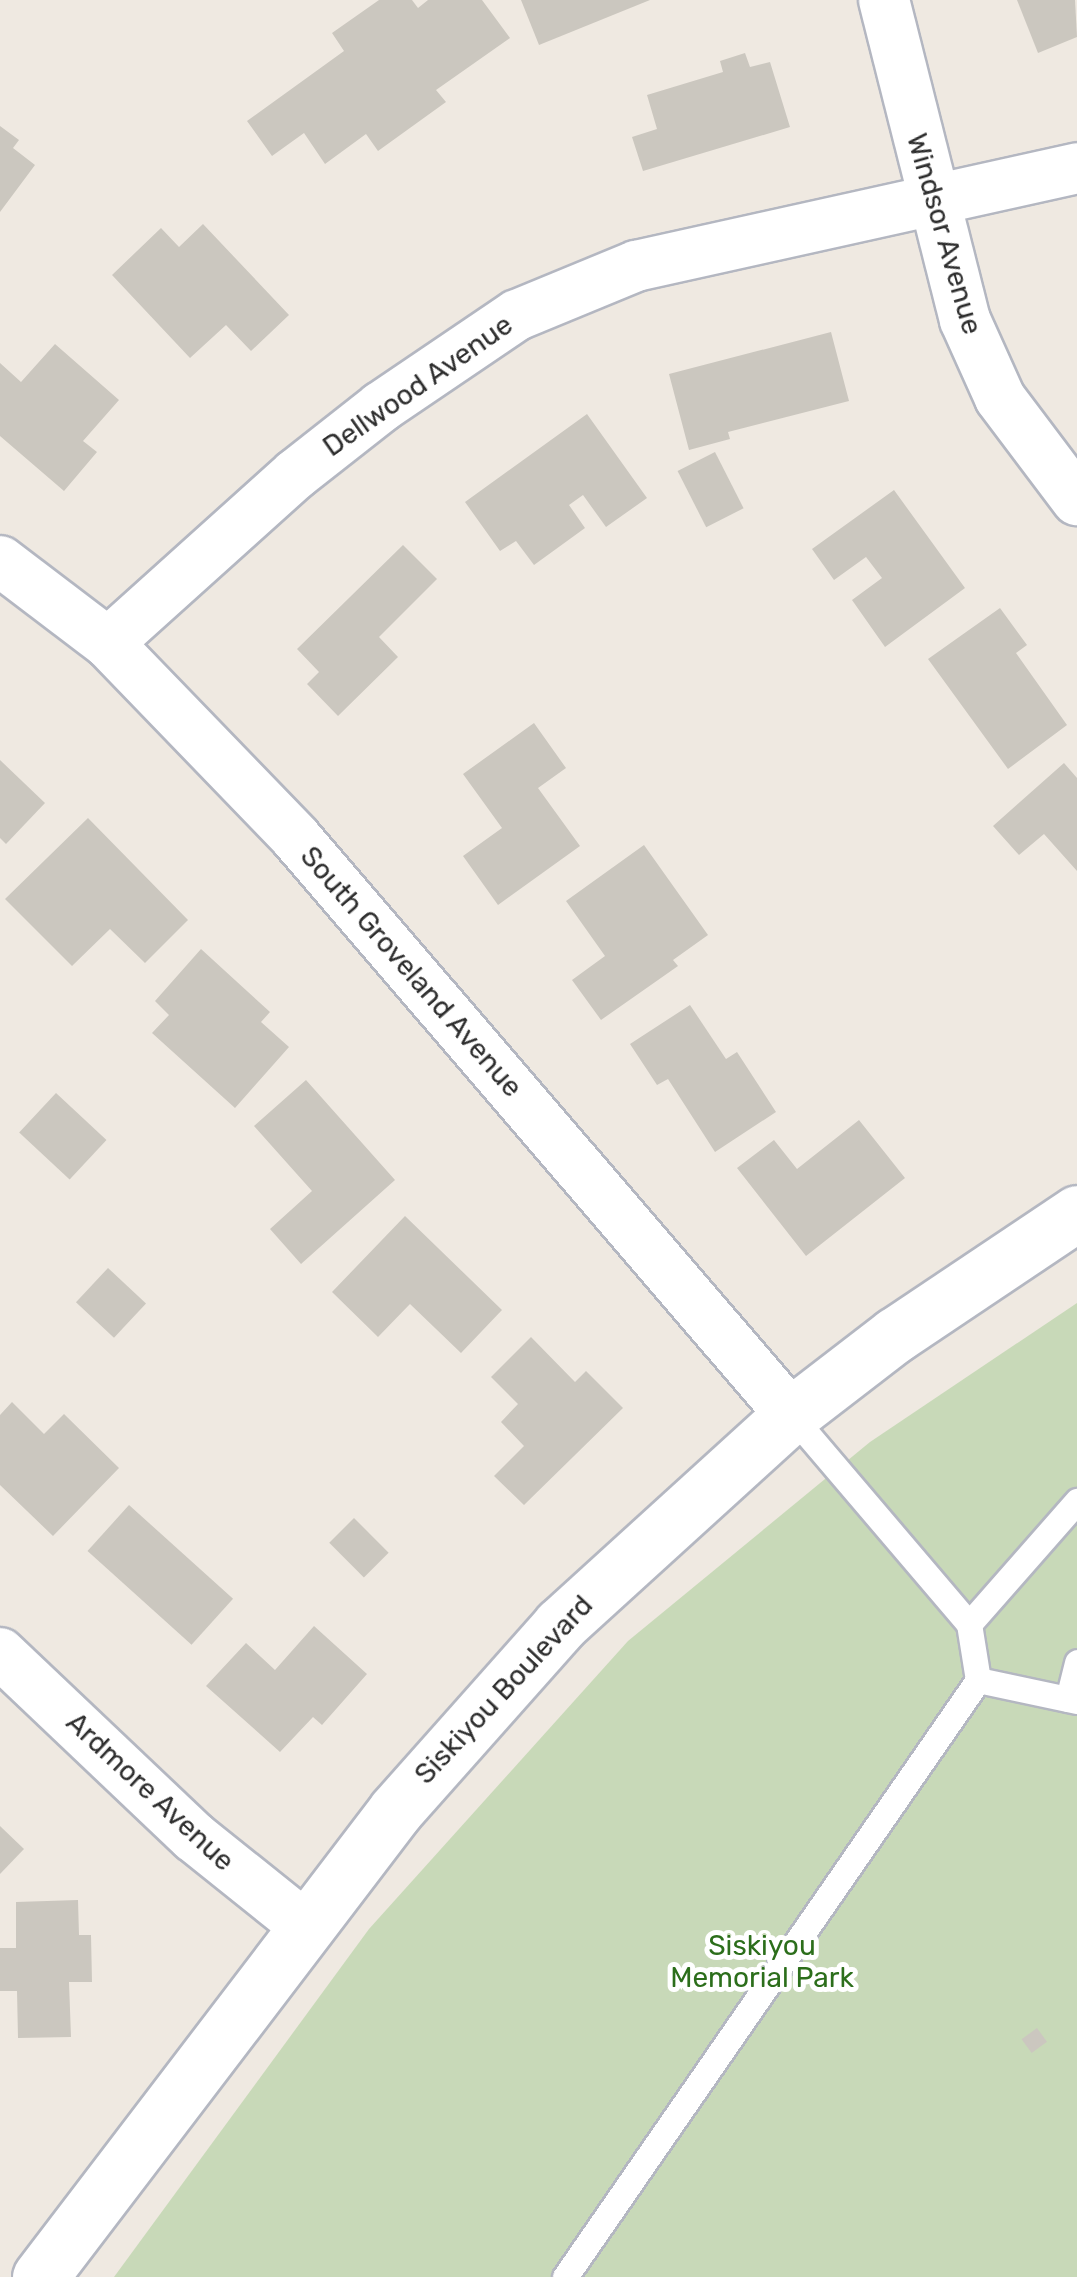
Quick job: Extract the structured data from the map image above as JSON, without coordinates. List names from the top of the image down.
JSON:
{
  "streets": {
    "street": [
      "Windsor Avenue",
      "Dellwood Avenue",
      "South Groveland Avenue",
      "Siskiyou Boulevard",
      "Ardmore Avenue"
    ]
  },
  "crossings": [
    ["Windsor Avenue", "Dellwood Avenue"],
    ["Dellwood Avenue", "South Groveland Avenue"],
    ["South Groveland Avenue", "Siskiyou Boulevard"],
    ["Siskiyou Boulevard", "Ardmore Avenue"]
  ],
  "parks": ["Siskiyou Memorial Park"]
}
